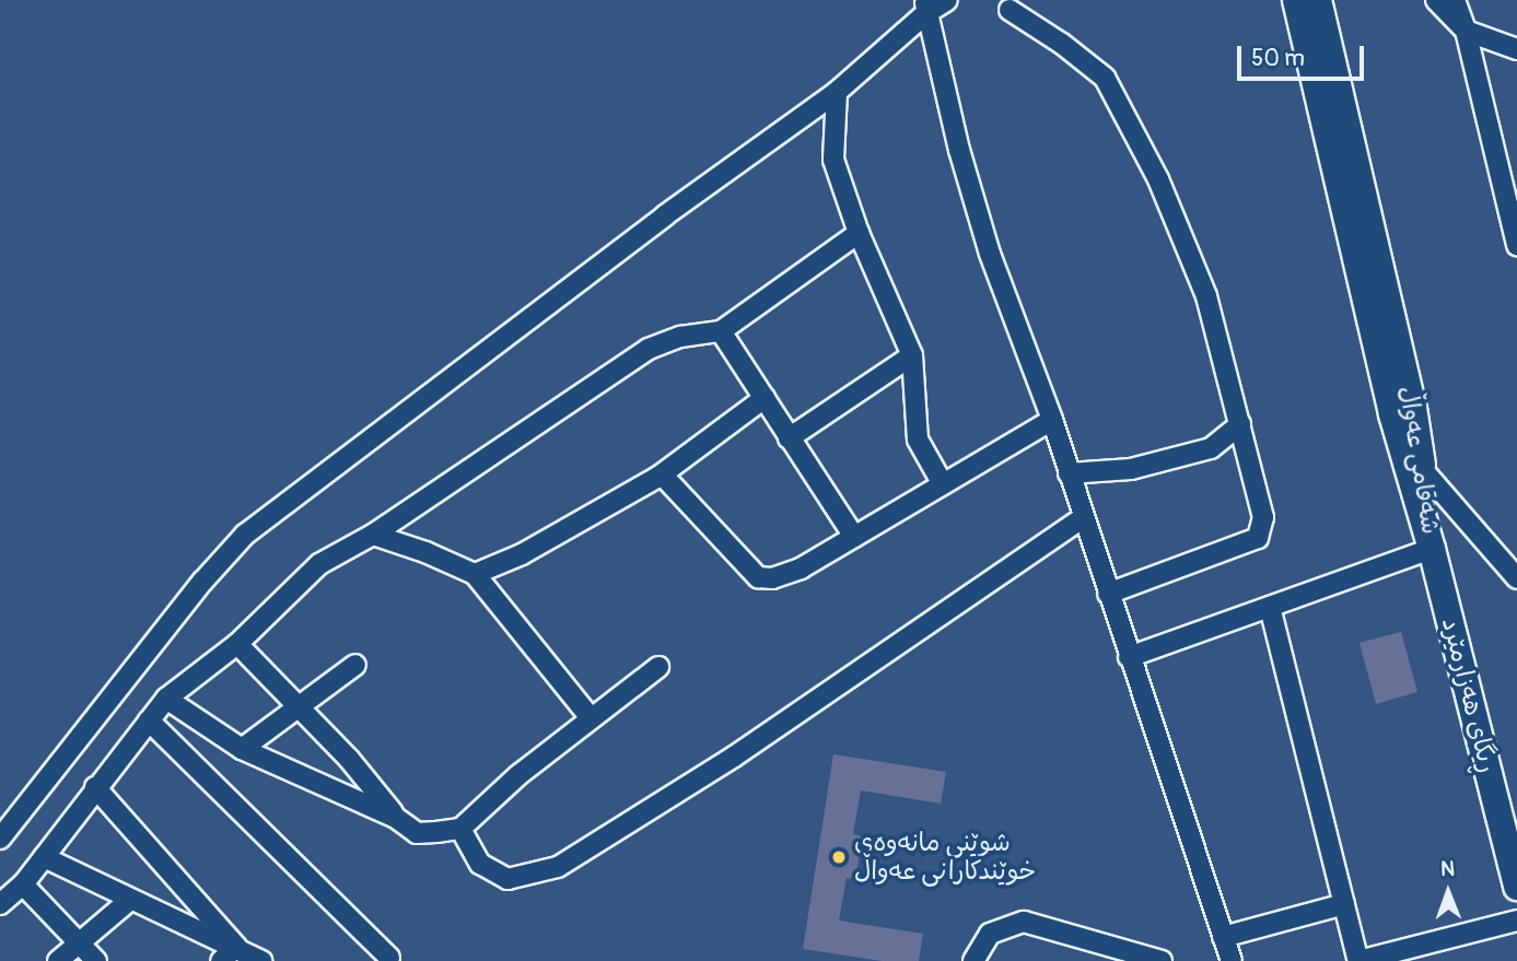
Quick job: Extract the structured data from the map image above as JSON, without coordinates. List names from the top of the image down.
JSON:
{
  "streets": {
    "main road": ["شەقامی عەواڵ", "ڕیگای هەزارمێرد"]
  },
  "crossings": [
    ["شەقامی عەواڵ", "ڕیگای هەزارمێرد"]
  ],
  "places": ["شوێنی مانەوەی خوێندکارانی عەواڵ"],
  "scale_bar": "50 m",
  "north": "top"
}
